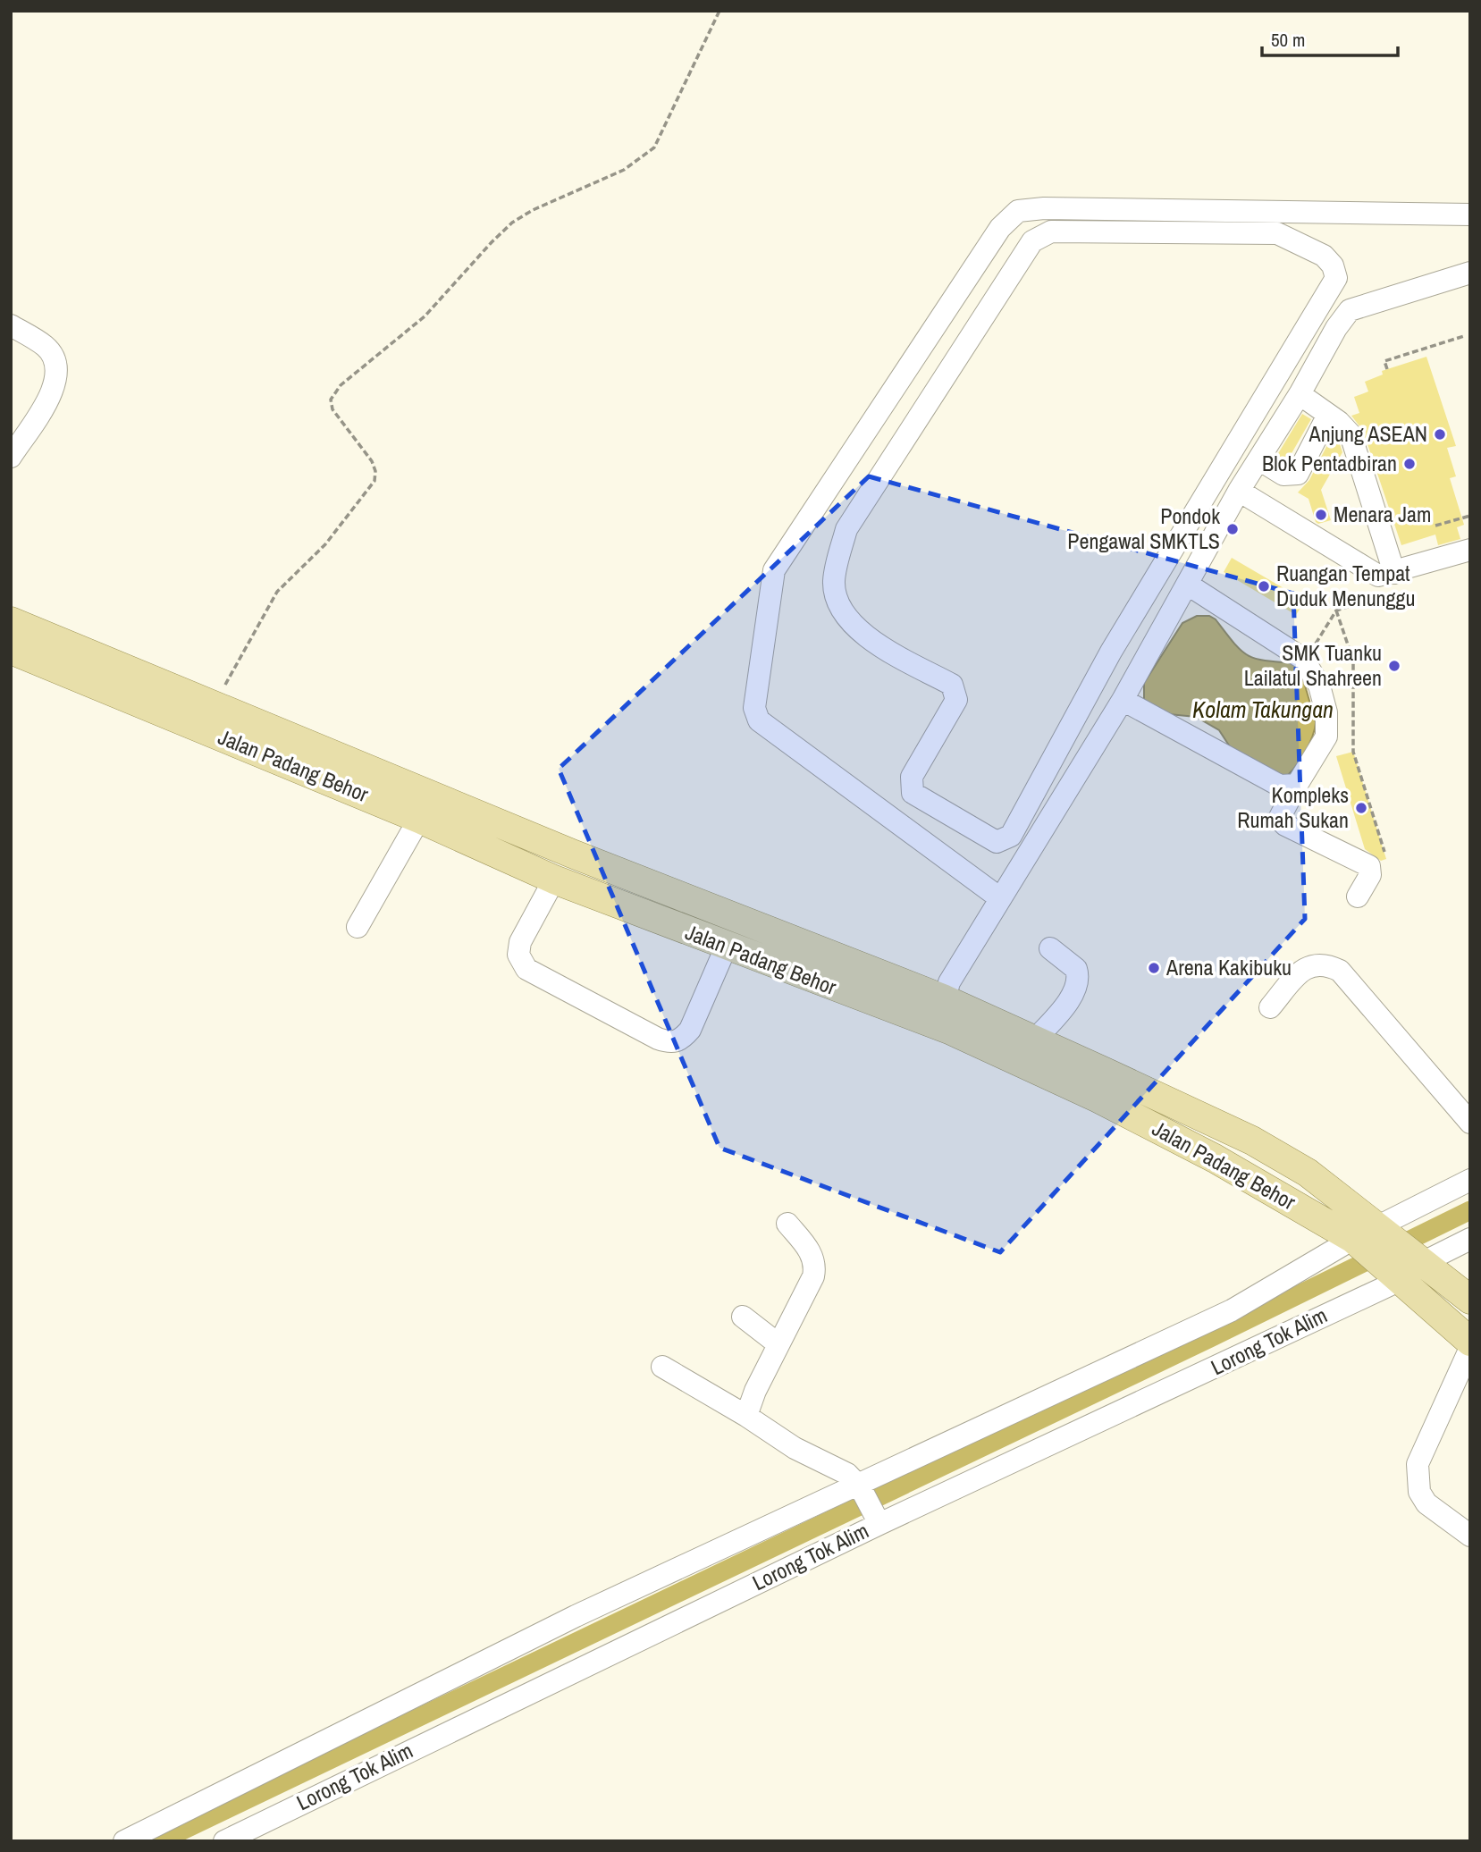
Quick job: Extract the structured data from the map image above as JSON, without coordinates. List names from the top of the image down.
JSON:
{
  "streets": {
    "main road": ["Jalan Padang Behor"],
    "street": ["Lorong Tok Alim"]
  },
  "crossings": [
    ["Jalan Padang Behor", "Lorong Tok Alim"]
  ],
  "water": ["Kolam Takungan"],
  "places": [
    "Anjung ASEAN",
    "Blok Pentadbiran",
    "Menara Jam",
    "Pondok Pengawal SMKTLS",
    "Ruangan Tempat Duduk Menunggu",
    "SMK Tuanku Lailatul Shahreen",
    "Kompleks Rumah Sukan",
    "Arena Kakibuku"
  ],
  "scale_bar": "50 m"
}
